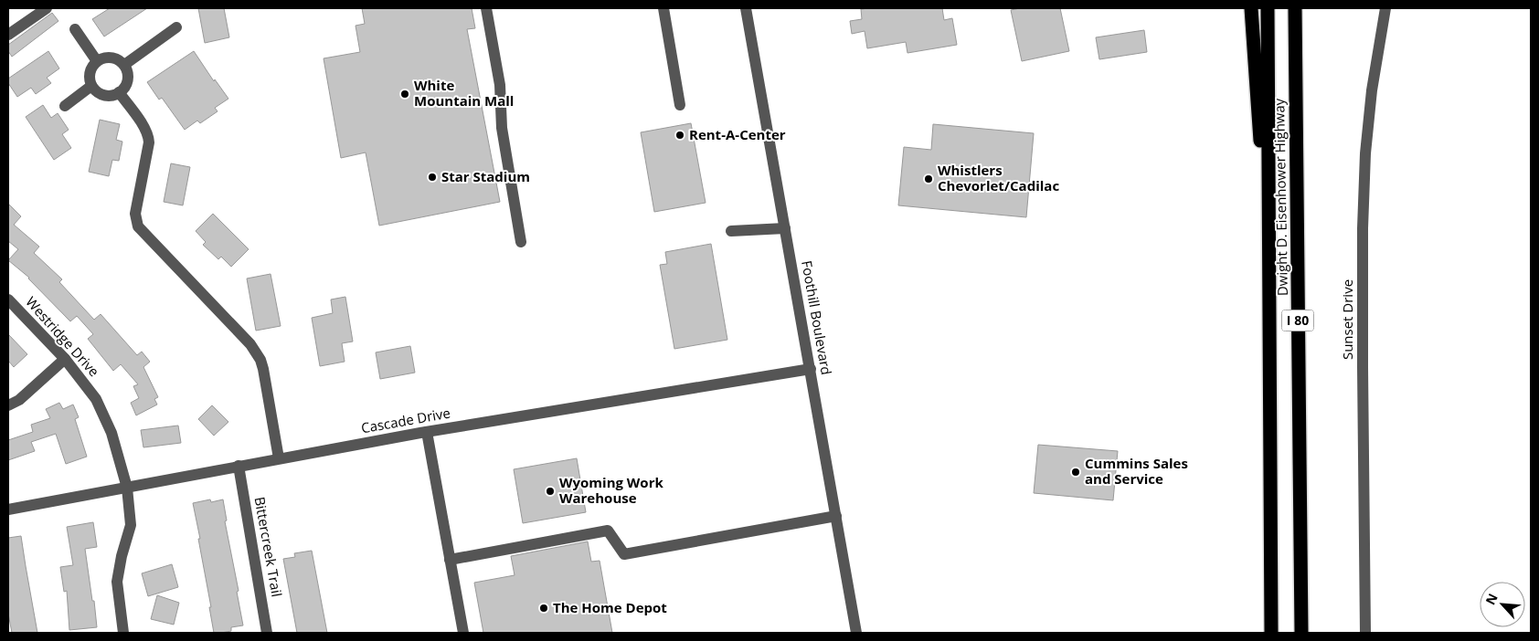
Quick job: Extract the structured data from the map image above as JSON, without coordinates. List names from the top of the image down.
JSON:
{
  "streets": {
    "highway": ["Dwight D. Eisenhower Highway", "I 80"],
    "street": [
      "Foothill Boulevard",
      "Sunset Drive",
      "Westridge Drive",
      "Cascade Drive",
      "Bittercreek Trail"
    ]
  },
  "crossings": [
    ["Foothill Boulevard", "Cascade Drive"],
    ["Westridge Drive", "Cascade Drive"],
    ["Cascade Drive", "Bittercreek Trail"]
  ],
  "places": [
    "White Mountain Mall",
    "Rent-A-Center",
    "Star Stadium",
    "Whistlers Chevorlet/Cadilac",
    "Cummins Sales and Service",
    "Wyoming Work Warehouse",
    "The Home Depot"
  ],
  "north": "top left"
}
